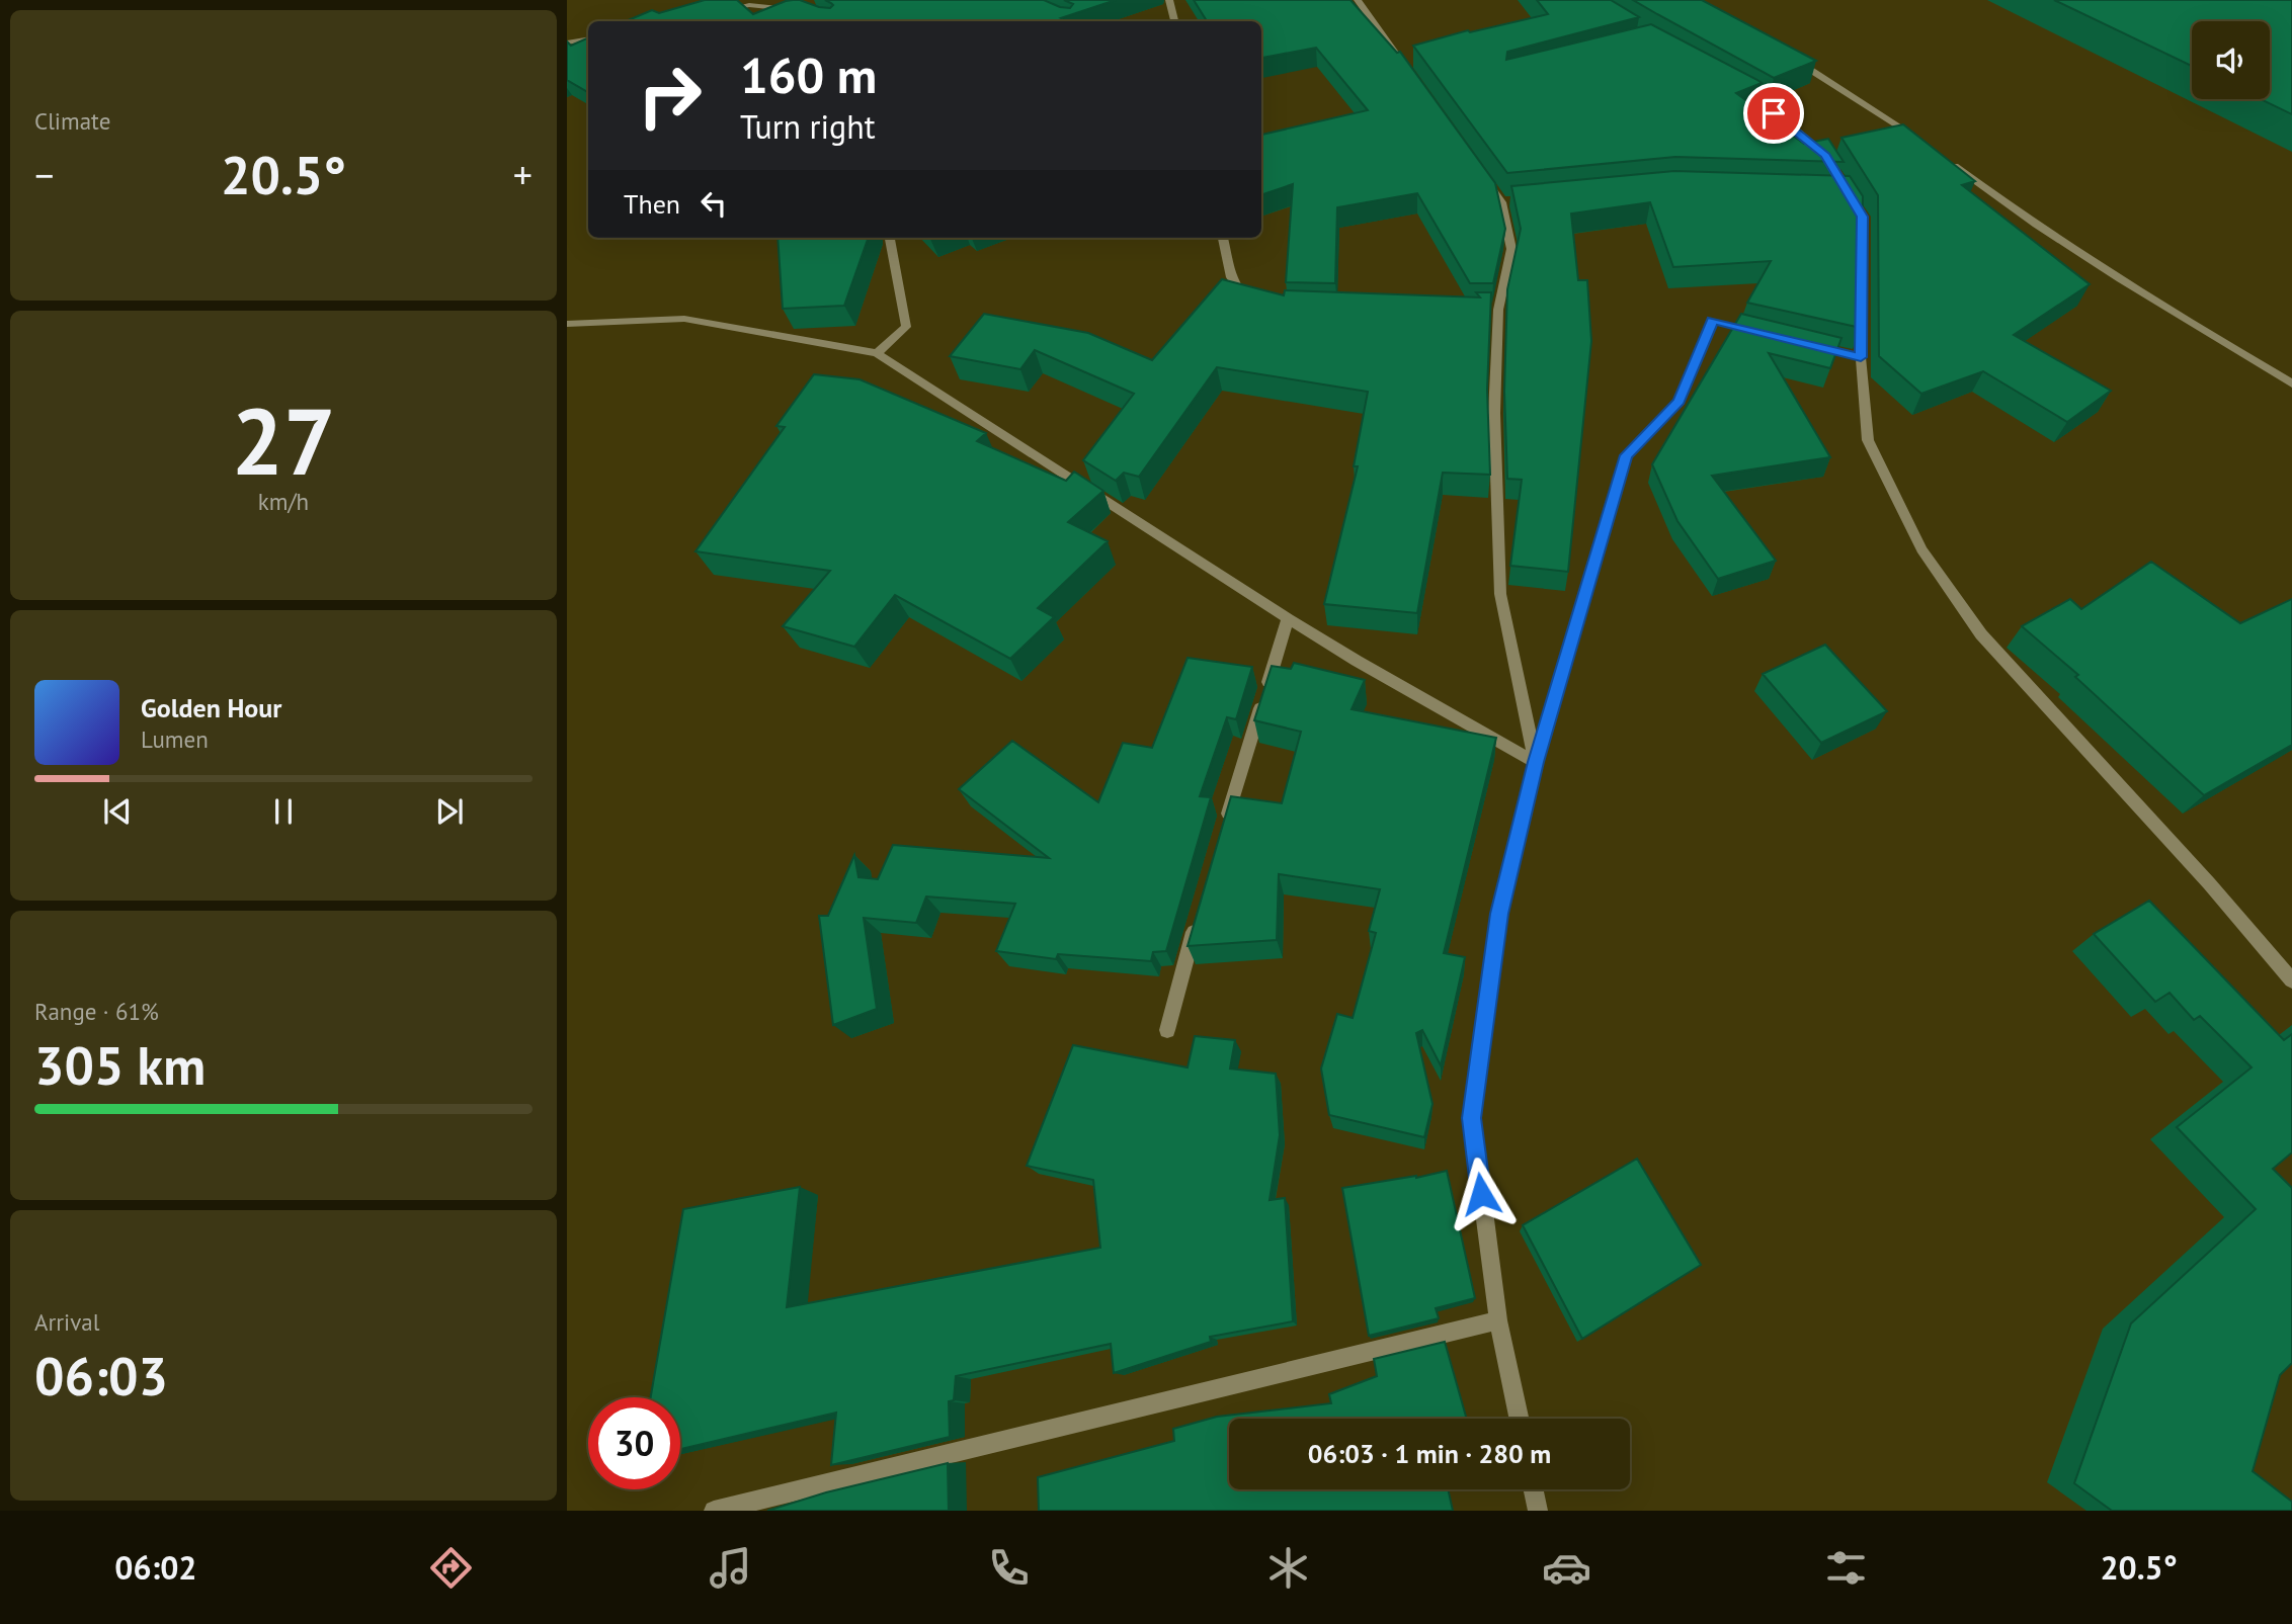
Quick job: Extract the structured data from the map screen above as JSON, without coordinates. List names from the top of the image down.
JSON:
{
  "page": {
    "tile": [
      "Climate",
      ["27", "km/h"],
      ["Range · 61%", "305 km"],
      ["Arrival", "06:03"]
    ],
    "turn": ["160 m", "Turn right"],
    "heat": ["−", "20.5°", "+"],
    "then": "Then",
    "song": ["Golden Hour", "Lumen"],
    "limit": "30",
    "trip": "06:03 · 1 min · 280 m",
    "tabs": ["06:02", "20.5°"]
  }
}
